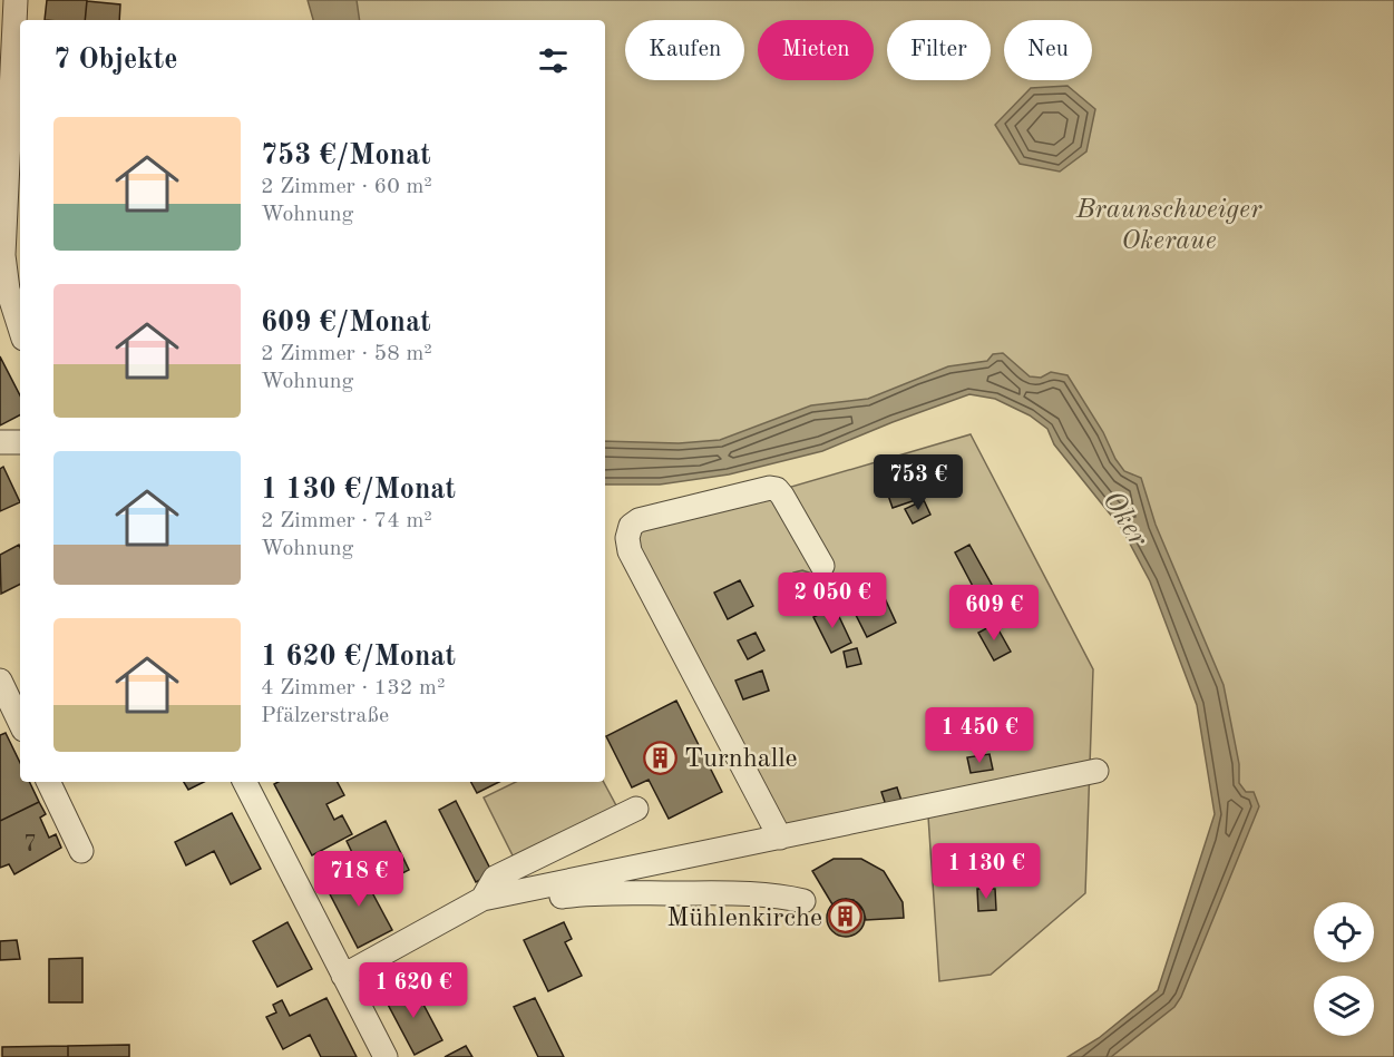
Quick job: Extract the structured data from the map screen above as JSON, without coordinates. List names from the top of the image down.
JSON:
{
  "water": ["Oker"],
  "parks": ["Braunschweiger Okeraue"],
  "places": {
    "building": ["Turnhalle", "Mühlenkirche"]
  },
  "house_numbers": ["7"],
  "page": {
    "chip": [
      "Kaufen",
      "Mieten",
      "Filter",
      "Neu"
    ],
    "heading": "7 Objekte",
    "list": [
      {
        "name": "753 €/Monat",
        "note": "2 Zimmer · 60 m² · Wohnung"
      },
      {
        "name": "609 €/Monat",
        "note": "2 Zimmer · 58 m² · Wohnung"
      },
      {
        "name": "1 130 €/Monat",
        "note": "2 Zimmer · 74 m² · Wohnung"
      },
      {
        "name": "1 620 €/Monat",
        "note": "4 Zimmer · 132 m² · Pfälzerstraße"
      }
    ],
    "price": [
      "753 €",
      "2 050 €",
      "609 €",
      "1 450 €",
      "1 130 €",
      "718 €",
      "1 620 €"
    ]
  }
}
